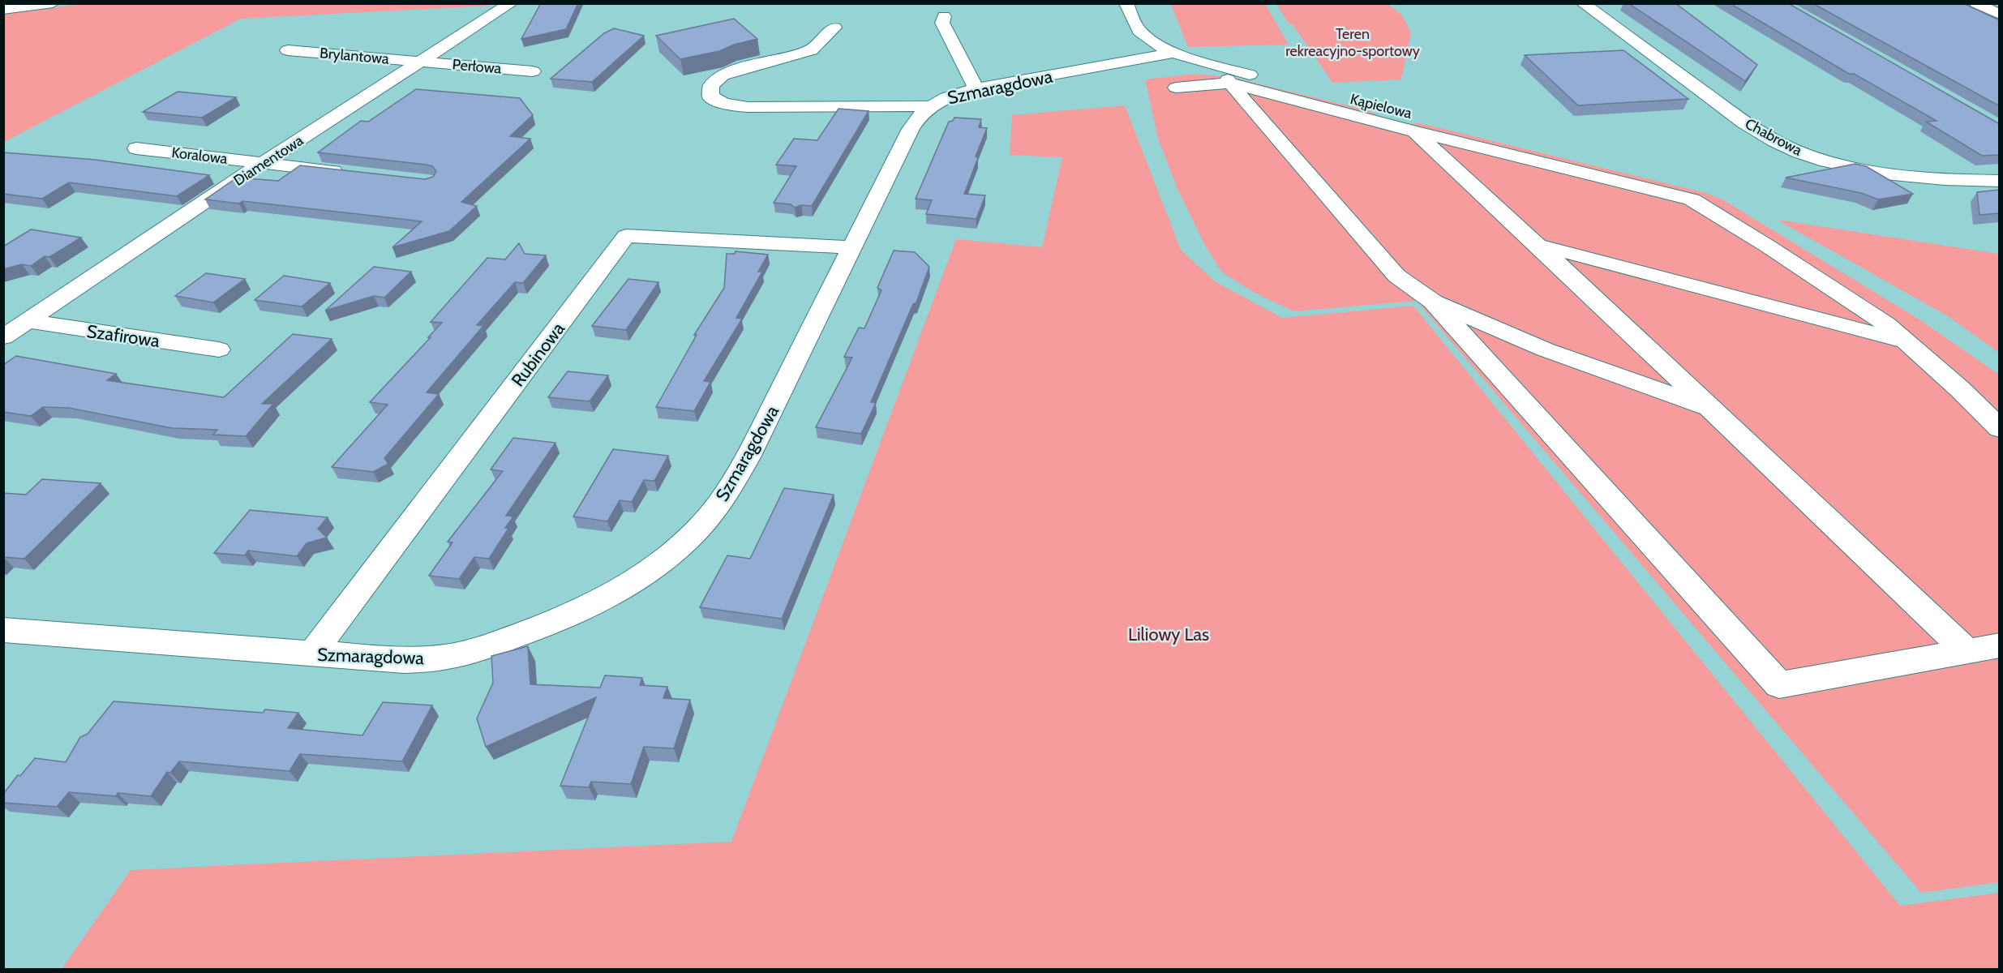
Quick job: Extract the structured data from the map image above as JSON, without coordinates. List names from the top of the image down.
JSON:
{
  "streets": {
    "street": [
      "Brylantowa",
      "Perłowa",
      "Szmaragdowa",
      "Kąpielowa",
      "Chabrowa",
      "Koralowa",
      "Diamentowa",
      "Szafirowa",
      "Rubinowa"
    ]
  },
  "crossings": [
    ["Brylantowa", "Perłowa"],
    ["Brylantowa", "Diamentowa"],
    ["Perłowa", "Diamentowa"],
    ["Szmaragdowa", "Rubinowa"],
    ["Koralowa", "Diamentowa"],
    ["Diamentowa", "Szafirowa"]
  ],
  "parks": ["Teren rekreacyjno-sportowy", "Liliowy Las"]
}
